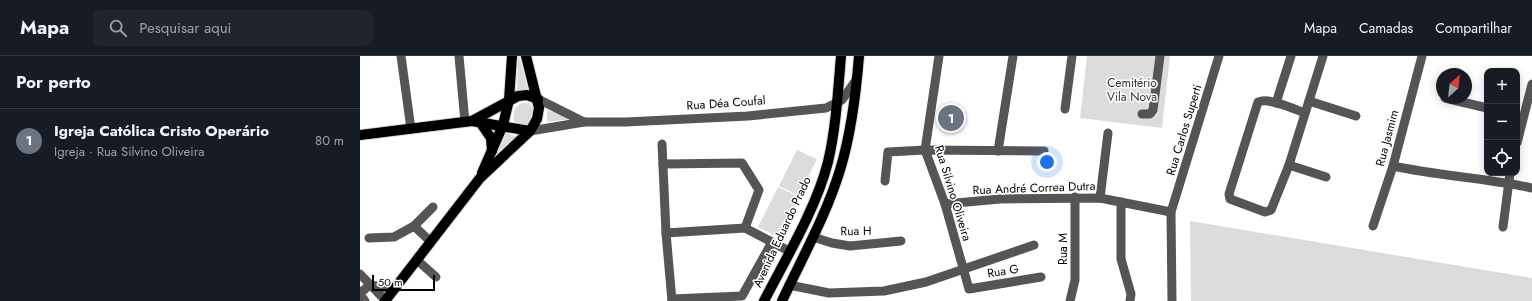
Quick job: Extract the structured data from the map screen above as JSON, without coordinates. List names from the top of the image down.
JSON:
{
  "streets": {
    "main road": ["Rua Déa Coufal", "Avenida Eduardo Prado"],
    "street": [
      "Rua Carlos Superti",
      "Rua Jasmim",
      "Rua André Correa Dutra",
      "Rua Silvino Oliveira",
      "Rua H",
      "Rua M",
      "Rua G"
    ]
  },
  "crossings": [
    ["Rua Déa Coufal", "Avenida Eduardo Prado"],
    ["Rua Carlos Superti", "Rua André Correa Dutra"],
    ["Rua André Correa Dutra", "Rua Silvino Oliveira"],
    ["Rua André Correa Dutra", "Rua M"],
    ["Rua Silvino Oliveira", "Rua G"]
  ],
  "parks": ["Cemitério Vila Nova"],
  "scale_bar": "50 m",
  "north": "top right",
  "page": {
    "header": "Mapa",
    "search": "Pesquisar aqui",
    "nav": ["Mapa", "Camadas", "Compartilhar"],
    "heading": "Por perto",
    "map_buttons": ["+", "−"],
    "pins": "1",
    "list": [
      {
        "mark": "1",
        "name": "Igreja Católica Cristo Operário",
        "note": "Igreja · Rua Silvino Oliveira",
        "value": "80 m"
      }
    ],
    "scale": "50 m"
  }
}
